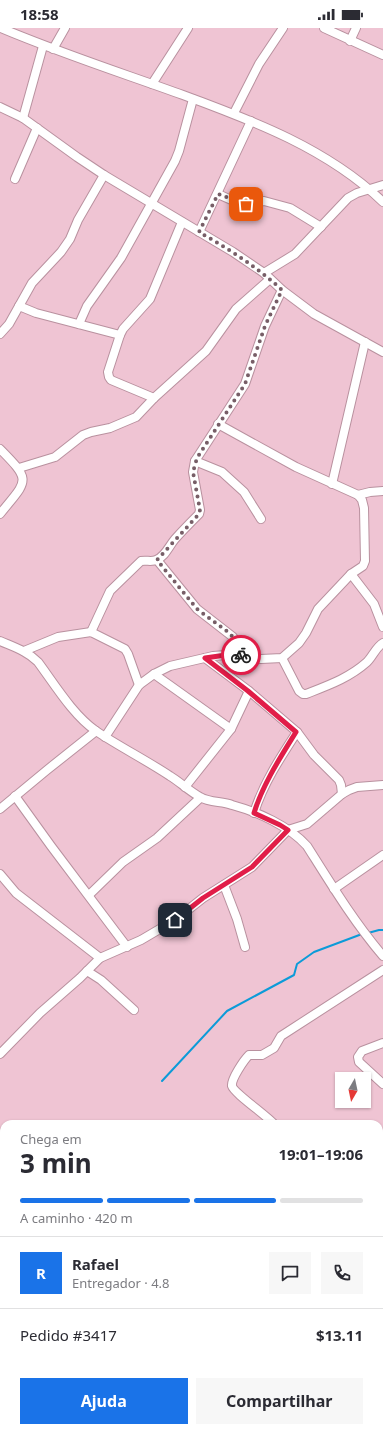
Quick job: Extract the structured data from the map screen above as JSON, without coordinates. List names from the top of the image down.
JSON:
{
  "north": "bottom",
  "page": {
    "status": "18:58",
    "heading": ["3 min", "Chega em", "19:01–19:06"],
    "panel": [
      "Rafael",
      "Entregador · 4.8",
      "Pedido #3417",
      "$13.11"
    ],
    "bar": "A caminho · 420 m",
    "round": "R",
    "buttons": ["Ajuda", "Compartilhar"]
  }
}
